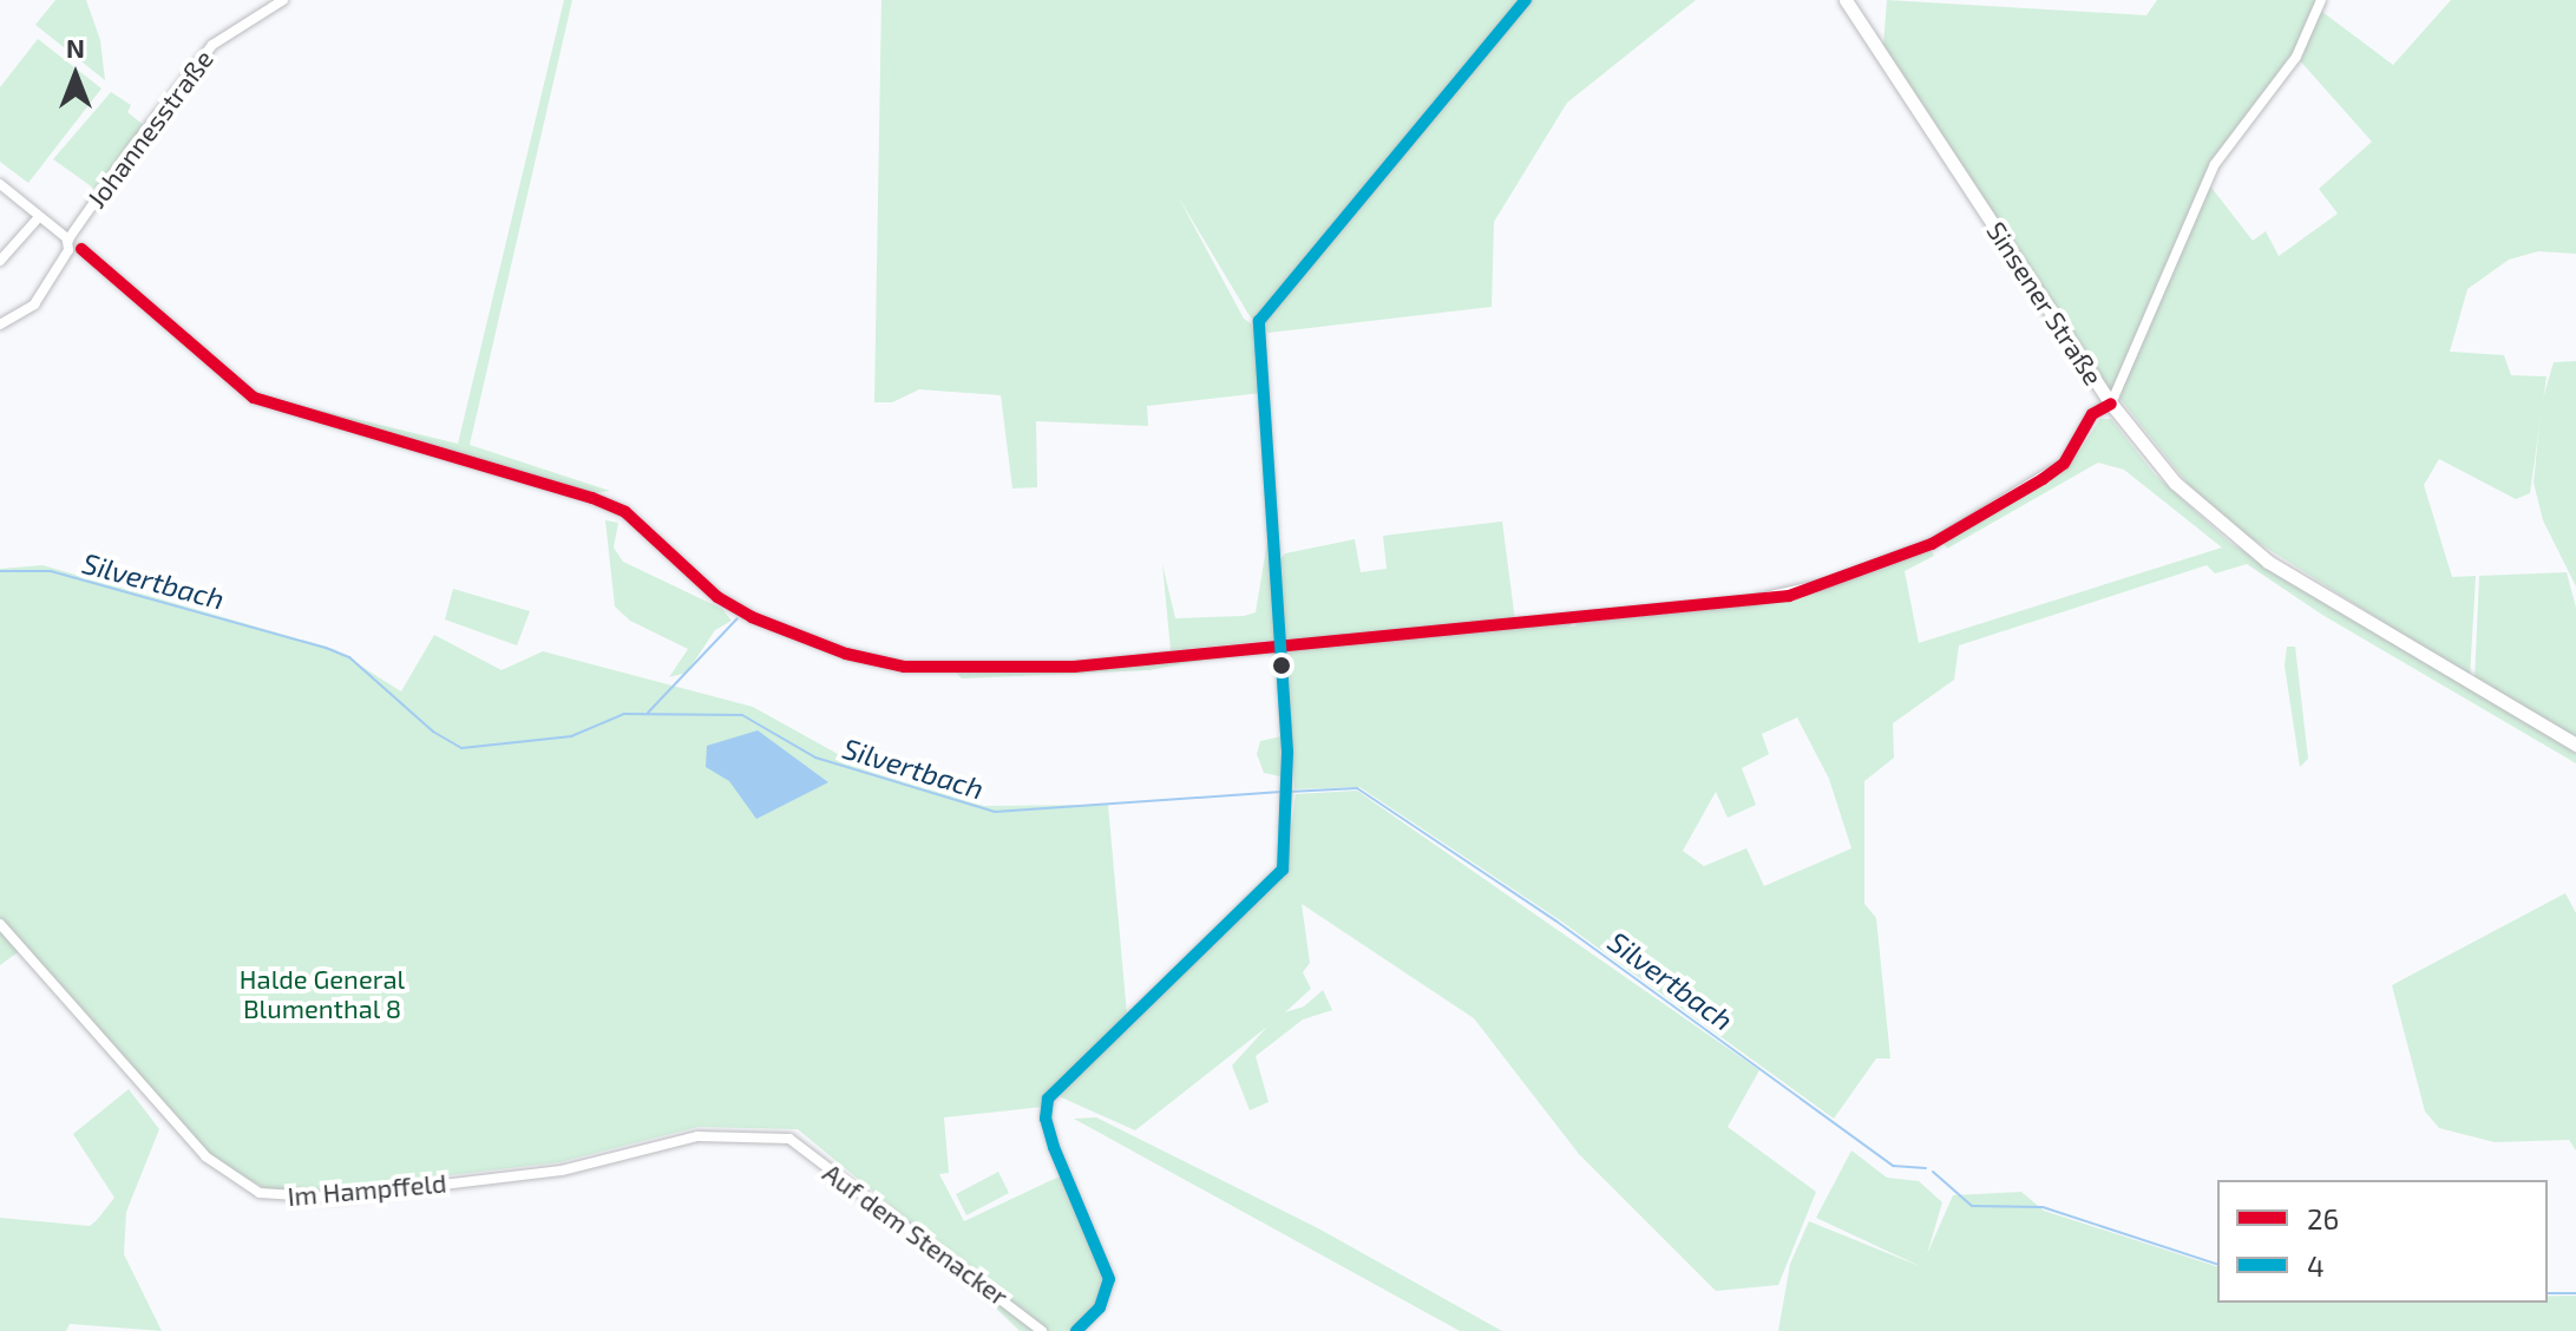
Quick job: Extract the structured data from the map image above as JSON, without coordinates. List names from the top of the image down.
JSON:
{
  "streets": {
    "main road": ["Sinsener Straße"],
    "street": ["Johannesstraße", "Im Hampffeld", "Auf dem Stenacker"]
  },
  "crossings": [
    ["Im Hampffeld", "Auf dem Stenacker"]
  ],
  "water": ["Silvertbach"],
  "parks": ["Halde General Blumenthal 8"],
  "lines": ["transit line 4", "transit line 26"],
  "legend": ["26", "4"],
  "north": "top"
}
